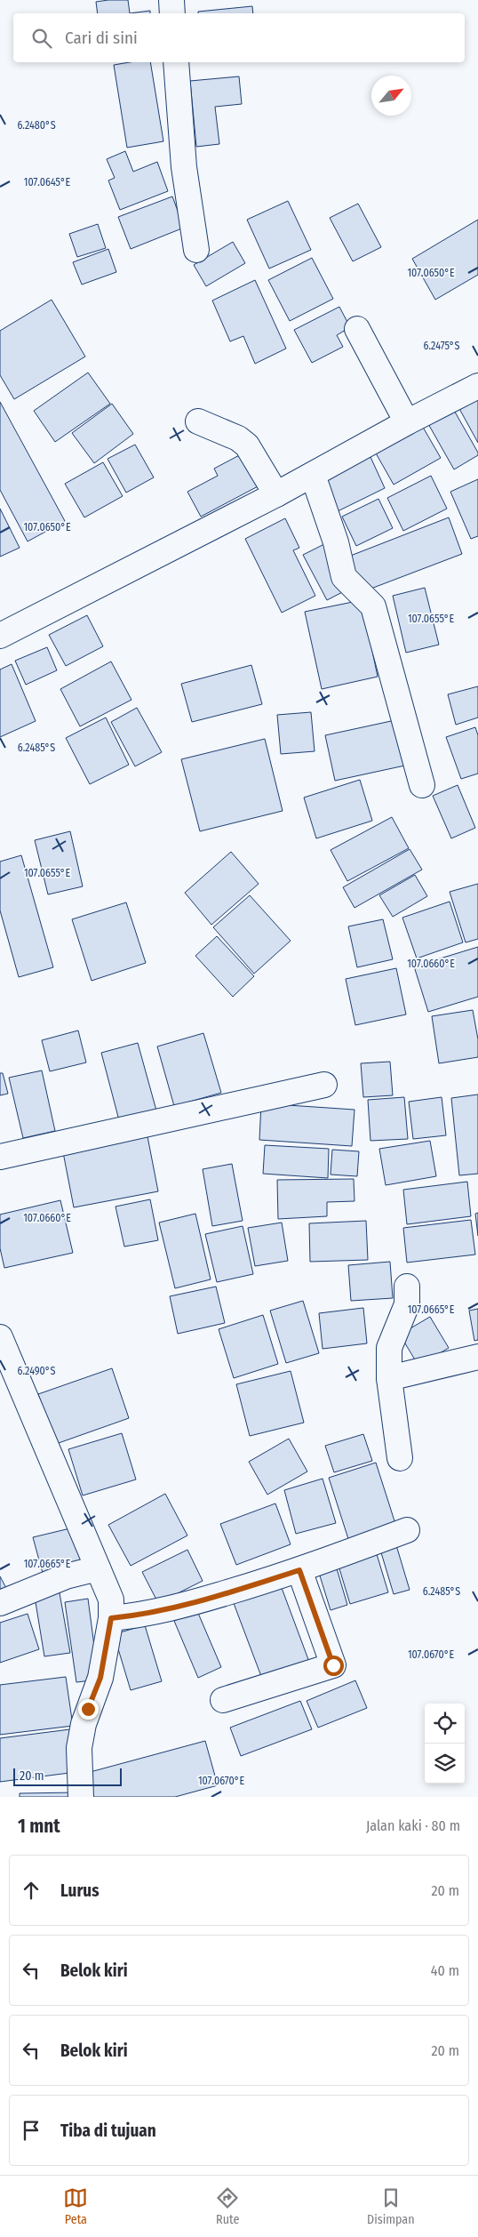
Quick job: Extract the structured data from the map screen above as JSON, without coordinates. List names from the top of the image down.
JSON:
{
  "scale_bar": "20 m",
  "north": "top right",
  "page": {
    "search": "Cari di sini",
    "scale": "20 m",
    "heading": ["1 mnt", "Jalan kaki · 80 m"],
    "list": [
      ["Lurus", "20 m"],
      ["Belok kiri", "40 m"],
      ["Belok kiri", "20 m"],
      "Tiba di tujuan"
    ],
    "nav": ["Peta", "Rute", "Disimpan"]
  },
  "coordinates": [
    "6.2480°S",
    "107.0645°E",
    "107.0650°E",
    "6.2475°S",
    "107.0655°E",
    "6.2485°S",
    "107.0660°E",
    "107.0665°E",
    "6.2490°S",
    "107.0670°E"
  ]
}
